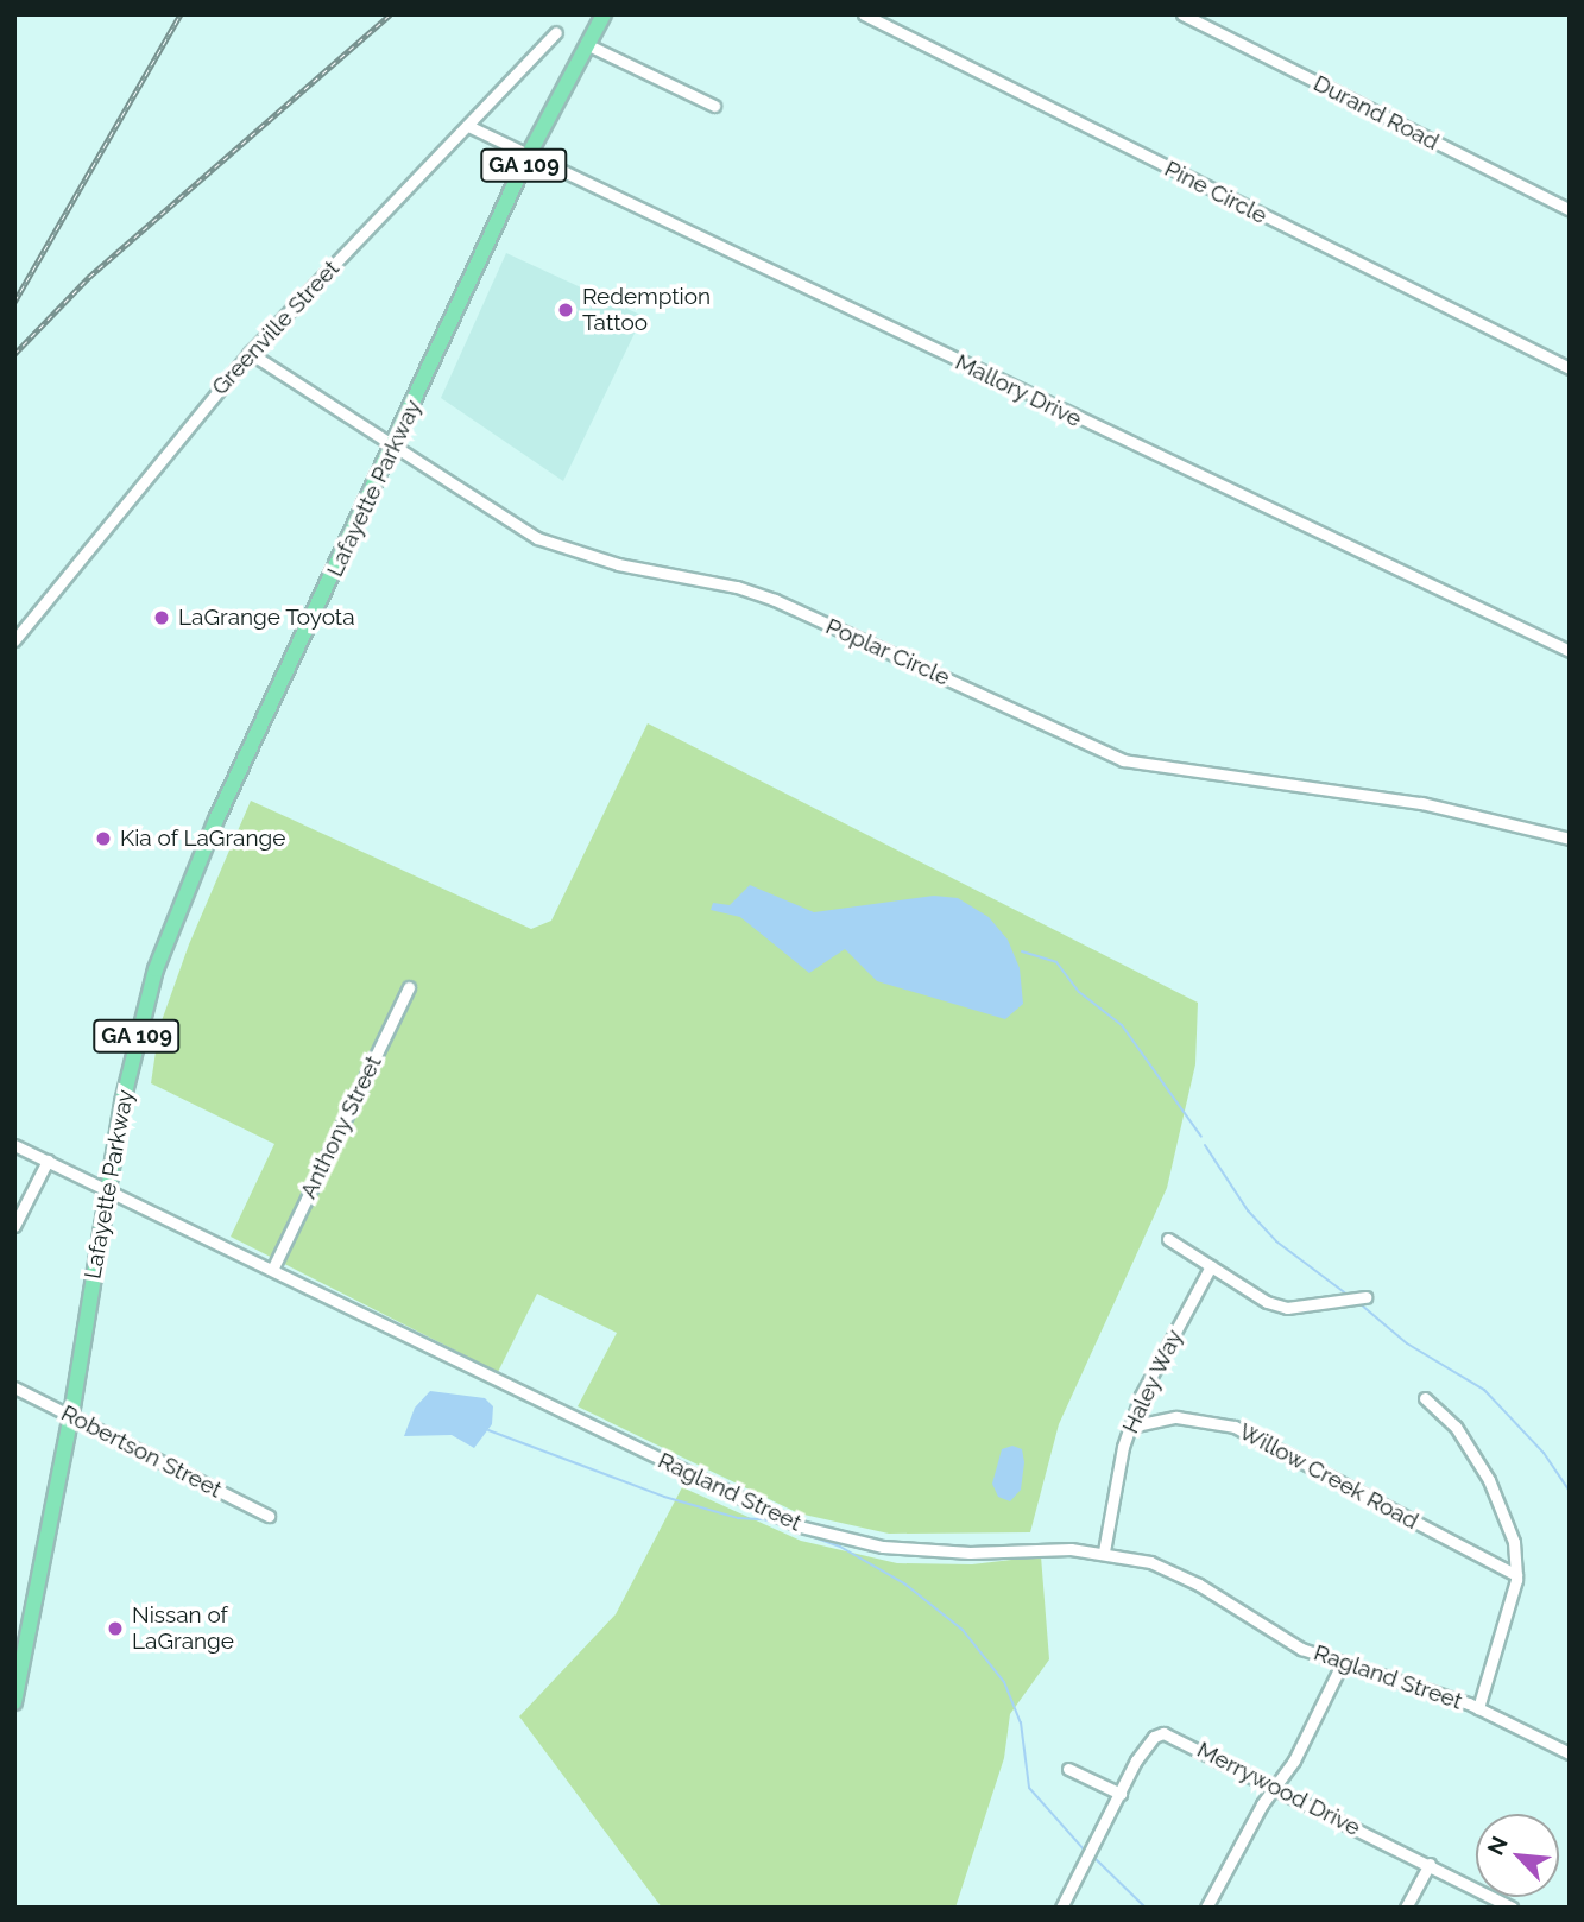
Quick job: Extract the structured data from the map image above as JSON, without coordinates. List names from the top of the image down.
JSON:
{
  "streets": {
    "highway": ["GA 109", "Lafayette Parkway"],
    "street": [
      "Durand Road",
      "Pine Circle",
      "Greenville Street",
      "Mallory Drive",
      "Poplar Circle",
      "Anthony Street",
      "Haley Way",
      "Robertson Street",
      "Willow Creek Road",
      "Ragland Street",
      "Merrywood Drive"
    ]
  },
  "crossings": [
    ["Greenville Street", "Mallory Drive"],
    ["Greenville Street", "Poplar Circle"],
    ["Mallory Drive", "Lafayette Parkway"],
    ["Lafayette Parkway", "Poplar Circle"],
    ["Lafayette Parkway", "Robertson Street"],
    ["Lafayette Parkway", "Ragland Street"],
    ["Anthony Street", "Ragland Street"],
    ["Haley Way", "Willow Creek Road"],
    ["Haley Way", "Ragland Street"]
  ],
  "places": [
    "Redemption Tattoo",
    "LaGrange Toyota",
    "Kia of LaGrange",
    "Nissan of LaGrange"
  ],
  "north": "top left"
}
